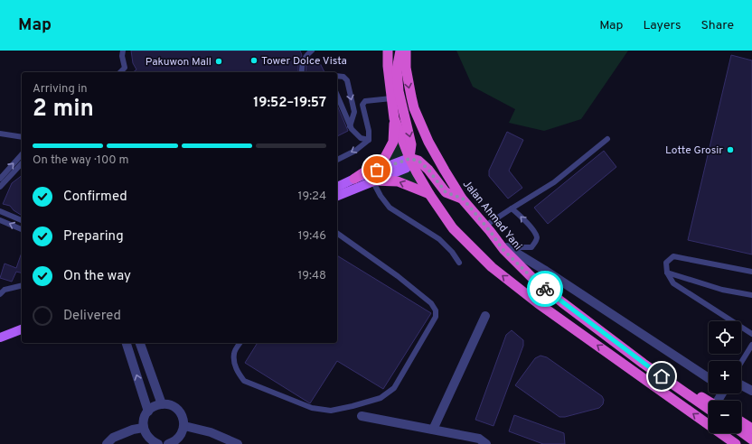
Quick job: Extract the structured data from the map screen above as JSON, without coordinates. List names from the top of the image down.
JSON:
{
  "streets": {
    "highway": ["Jalan Ahmad Yani"]
  },
  "places": ["Tower Dolce Vista", "Pakuwon Mall", "Lotte Grosir"],
  "page": {
    "header": "Map",
    "nav": ["Map", "Layers", "Share"],
    "heading": ["2 min", "Arriving in", "19:52–19:57"],
    "bar": "On the way · 100 m",
    "list": [
      ["Confirmed", "19:24"],
      ["Preparing", "19:46"],
      ["On the way", "19:48"],
      "Delivered"
    ],
    "map_buttons": ["+", "−"]
  }
}
